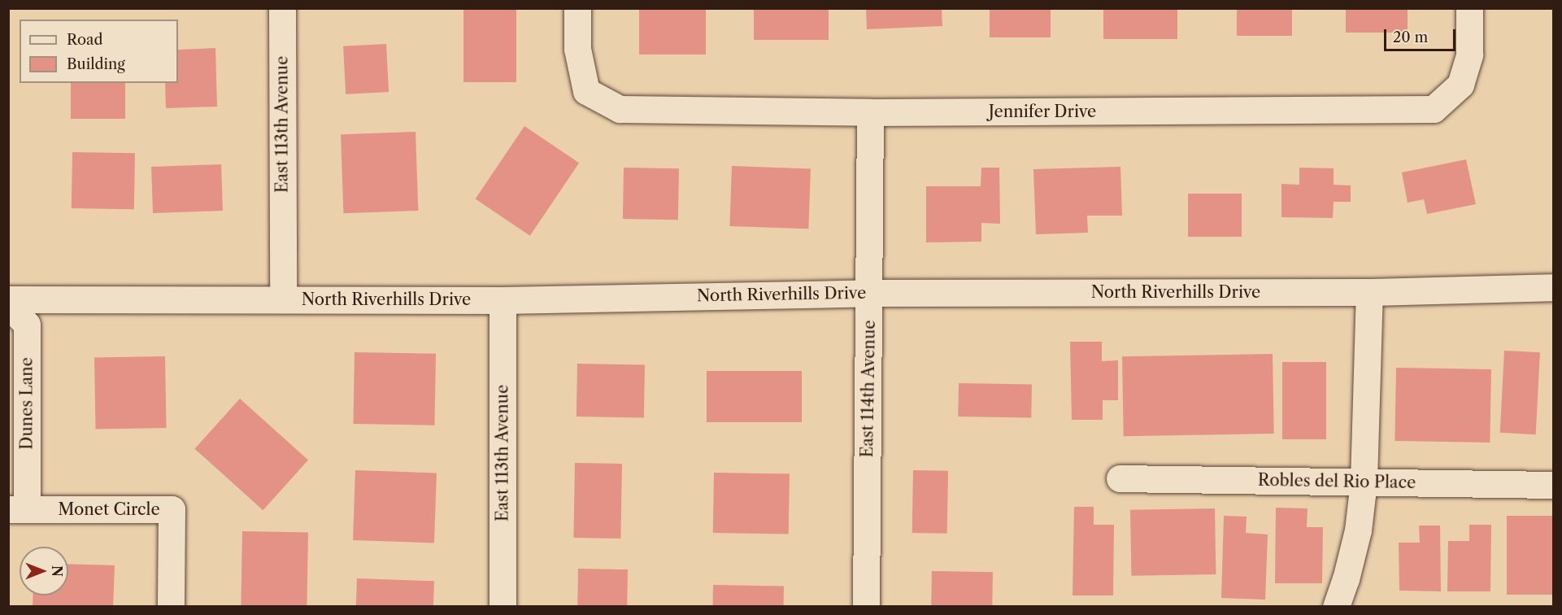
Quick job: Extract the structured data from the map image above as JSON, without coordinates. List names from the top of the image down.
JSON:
{
  "streets": {
    "street": [
      "Jennifer Drive",
      "East 113th Avenue",
      "North Riverhills Drive",
      "East 114th Avenue",
      "Dunes Lane",
      "Robles del Rio Place",
      "Monet Circle"
    ]
  },
  "crossings": [
    ["Jennifer Drive", "East 114th Avenue"],
    ["East 113th Avenue", "North Riverhills Drive"],
    ["North Riverhills Drive", "East 114th Avenue"],
    ["Dunes Lane", "Monet Circle"]
  ],
  "legend": ["Road", "Building"],
  "scale_bar": "20 m",
  "north": "right"
}
